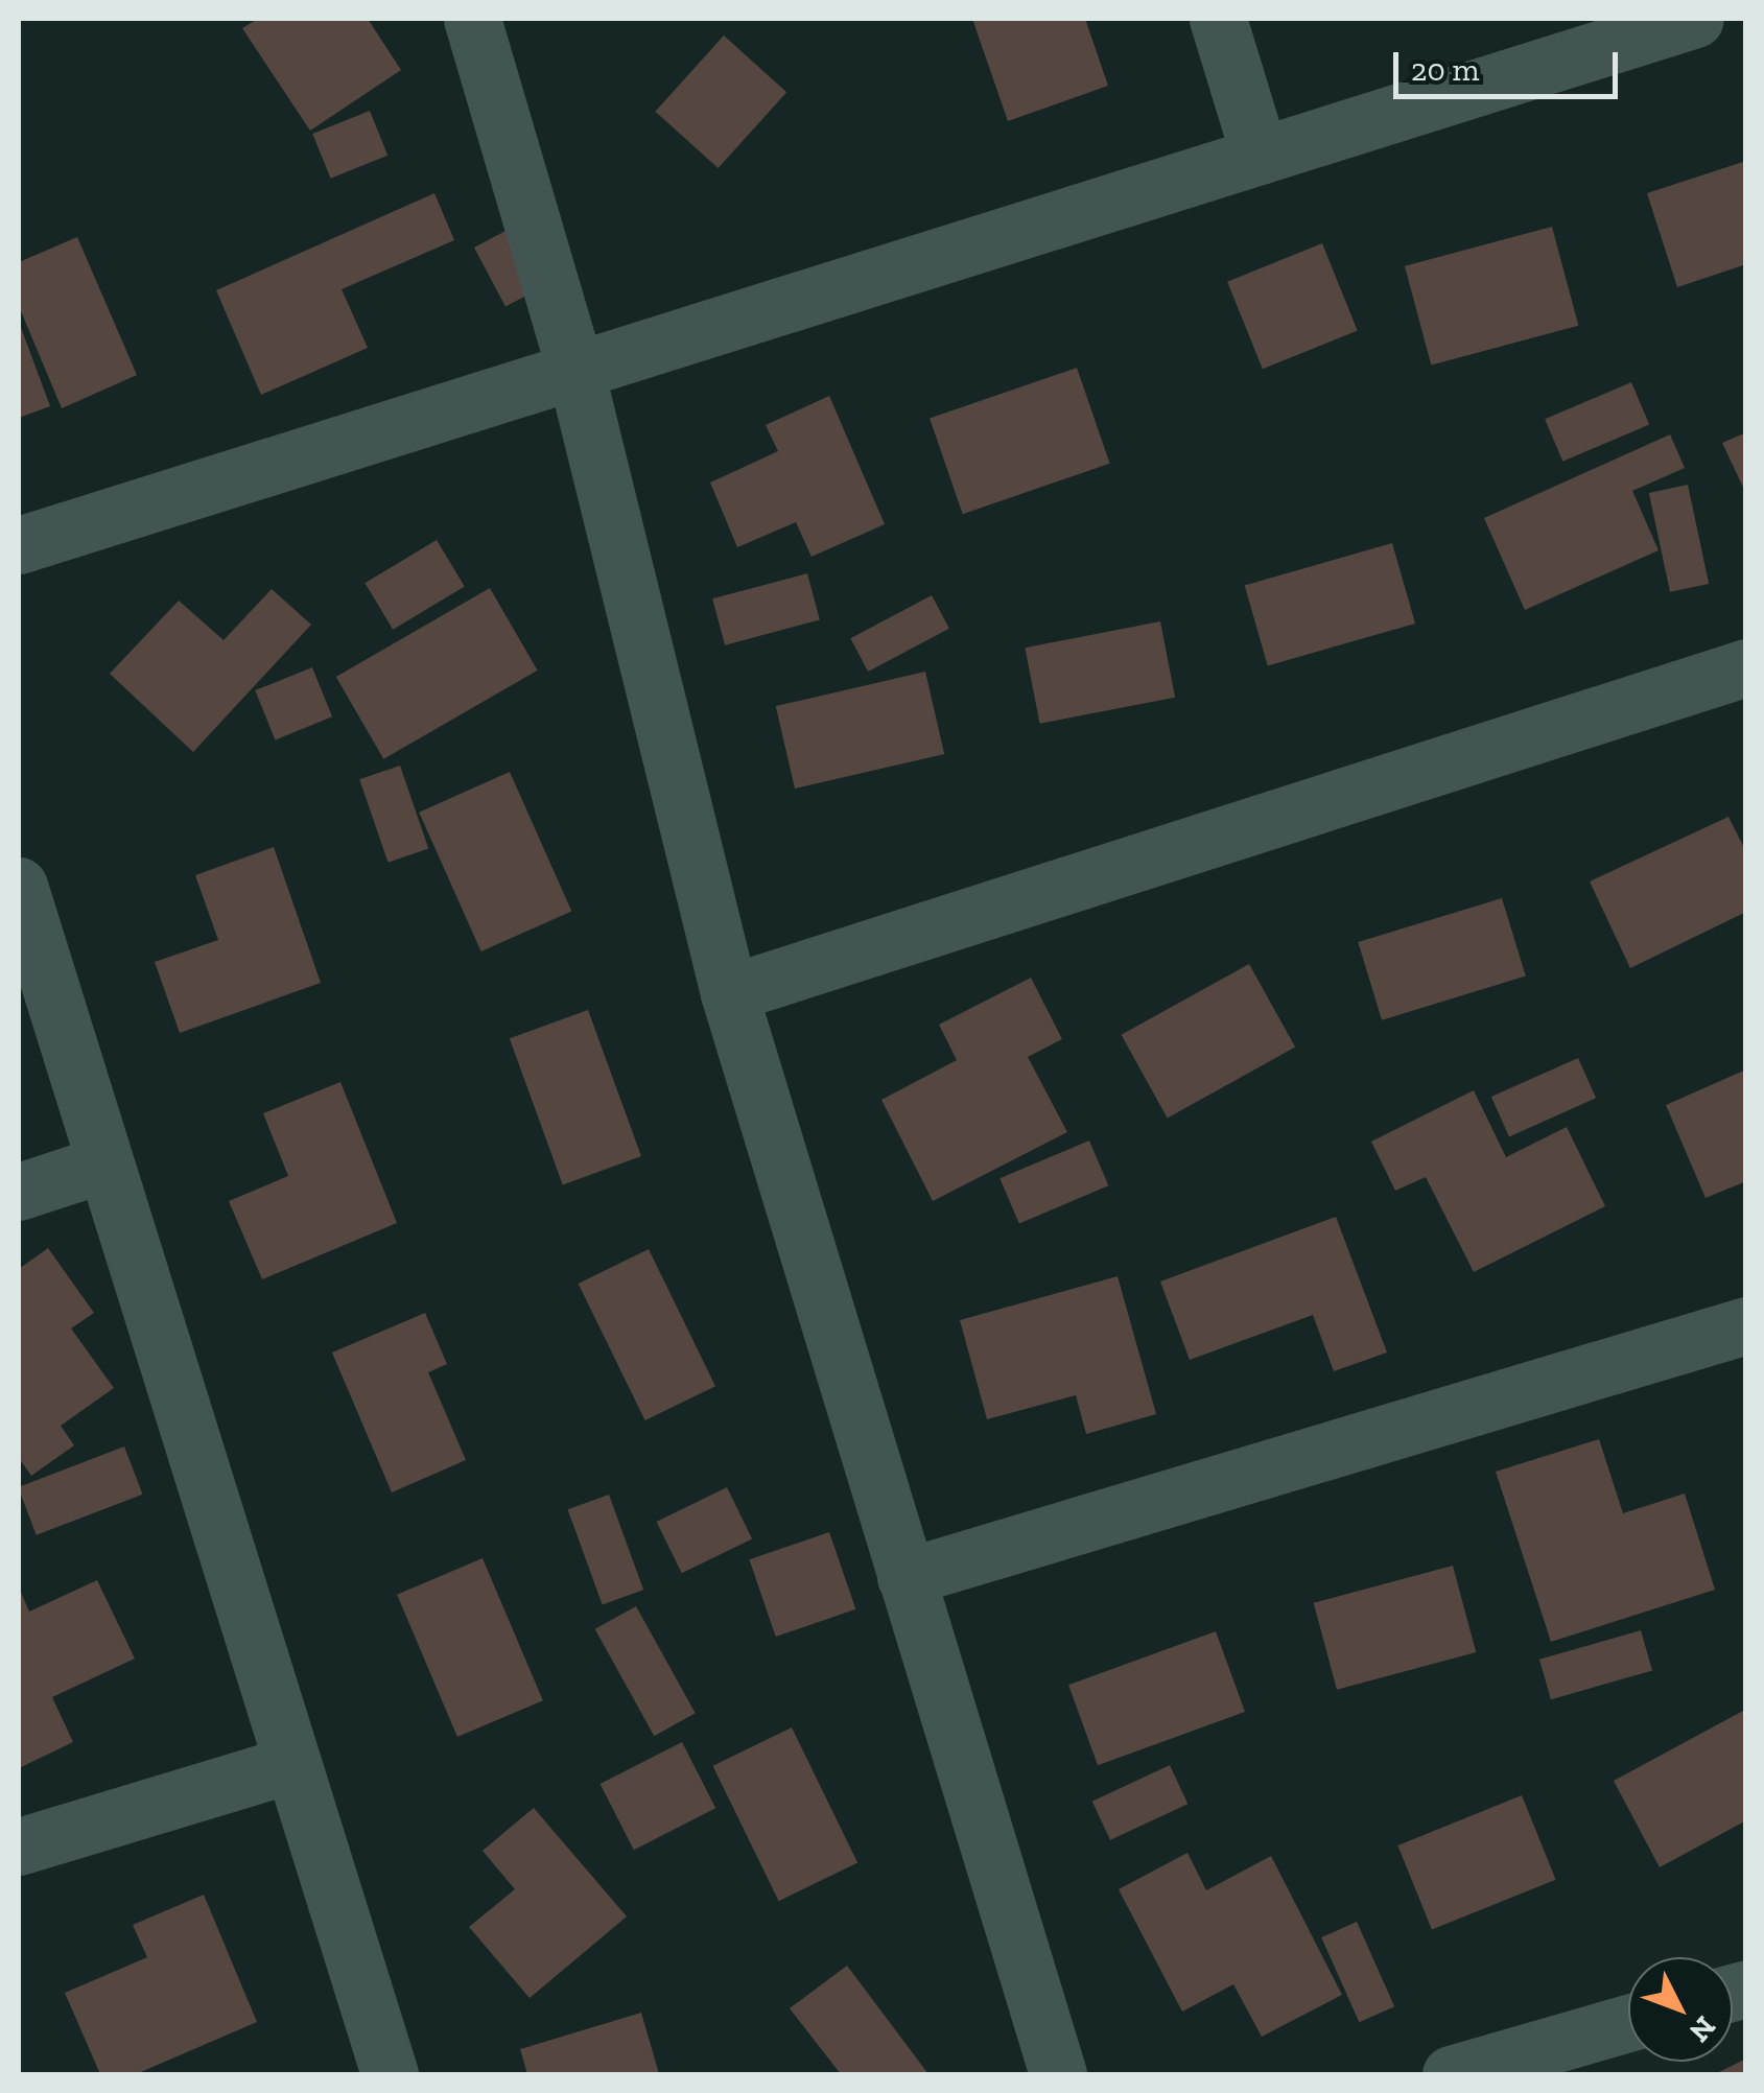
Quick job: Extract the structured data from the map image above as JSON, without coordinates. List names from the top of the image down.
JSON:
{
  "scale_bar": "20 m",
  "north": "bottom right"
}
